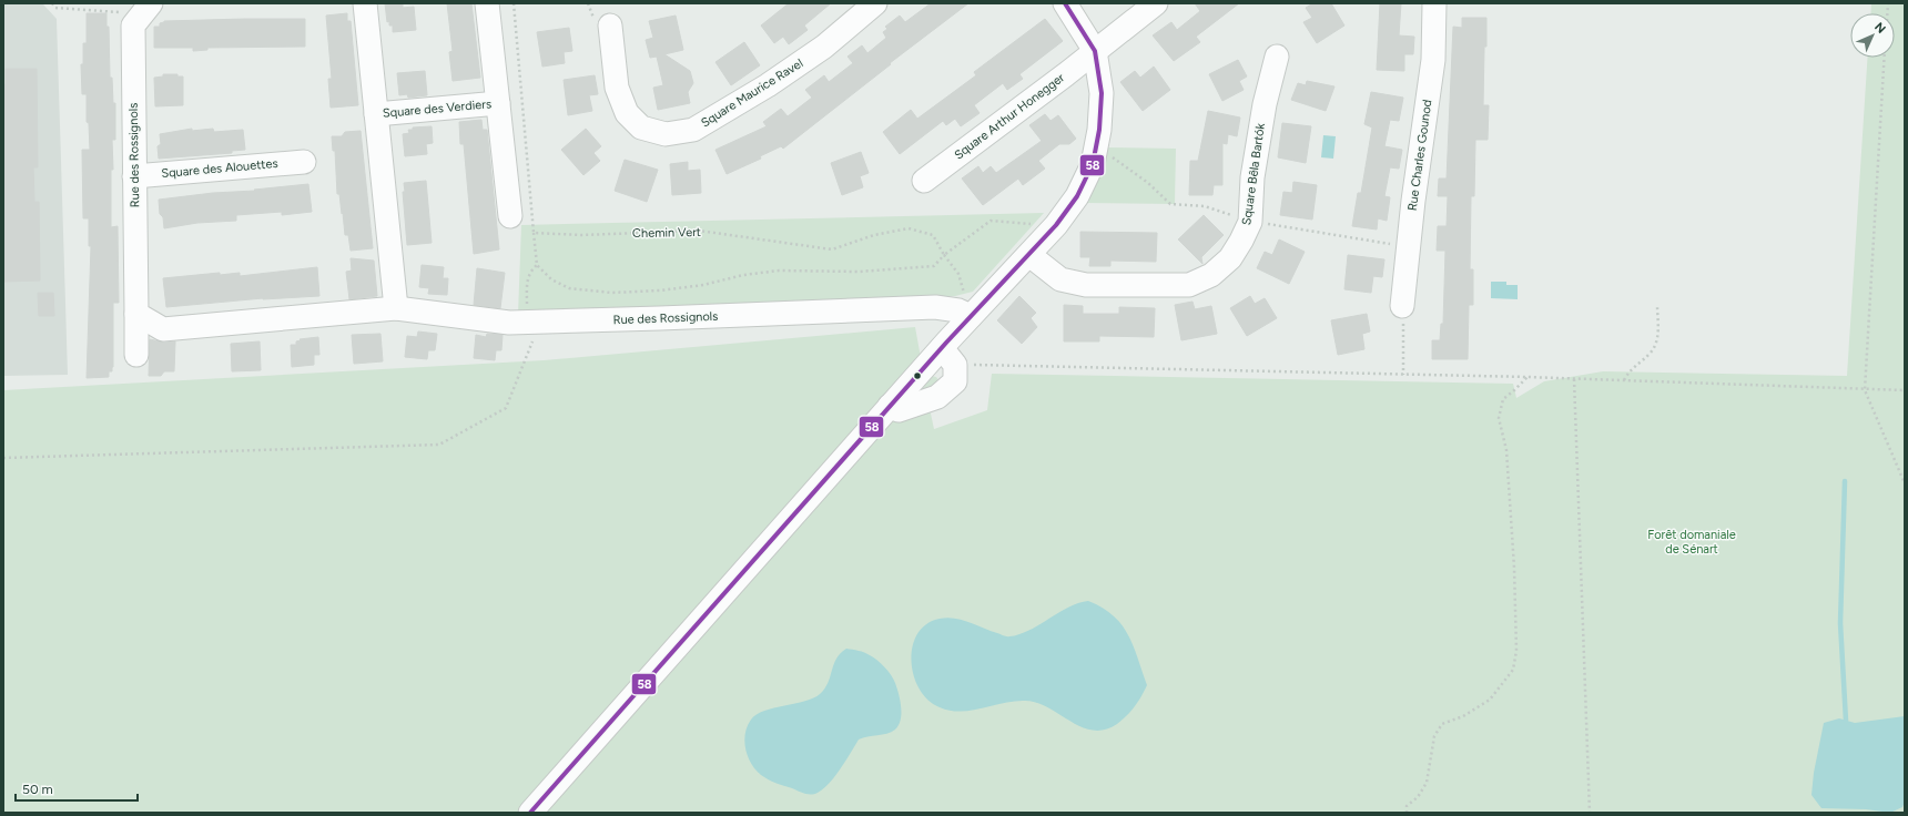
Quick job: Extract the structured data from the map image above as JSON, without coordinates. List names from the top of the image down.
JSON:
{
  "streets": {
    "street": [
      "Square Maurice Ravel",
      "Square des Verdiers",
      "Square Arthur Honegger",
      "Rue des Rossignols",
      "Rue Charles Gounod",
      "Square des Alouettes",
      "Square Bêla Bartók"
    ],
    "path": ["Chemin Vert"]
  },
  "crossings": [
    ["Rue des Rossignols", "Square des Alouettes"],
    ["Rue des Rossignols", "Chemin Vert"]
  ],
  "parks": ["Forêt domaniale de Sénart"],
  "lines": ["transit line 58"],
  "scale_bar": "50 m",
  "north": "top right"
}
